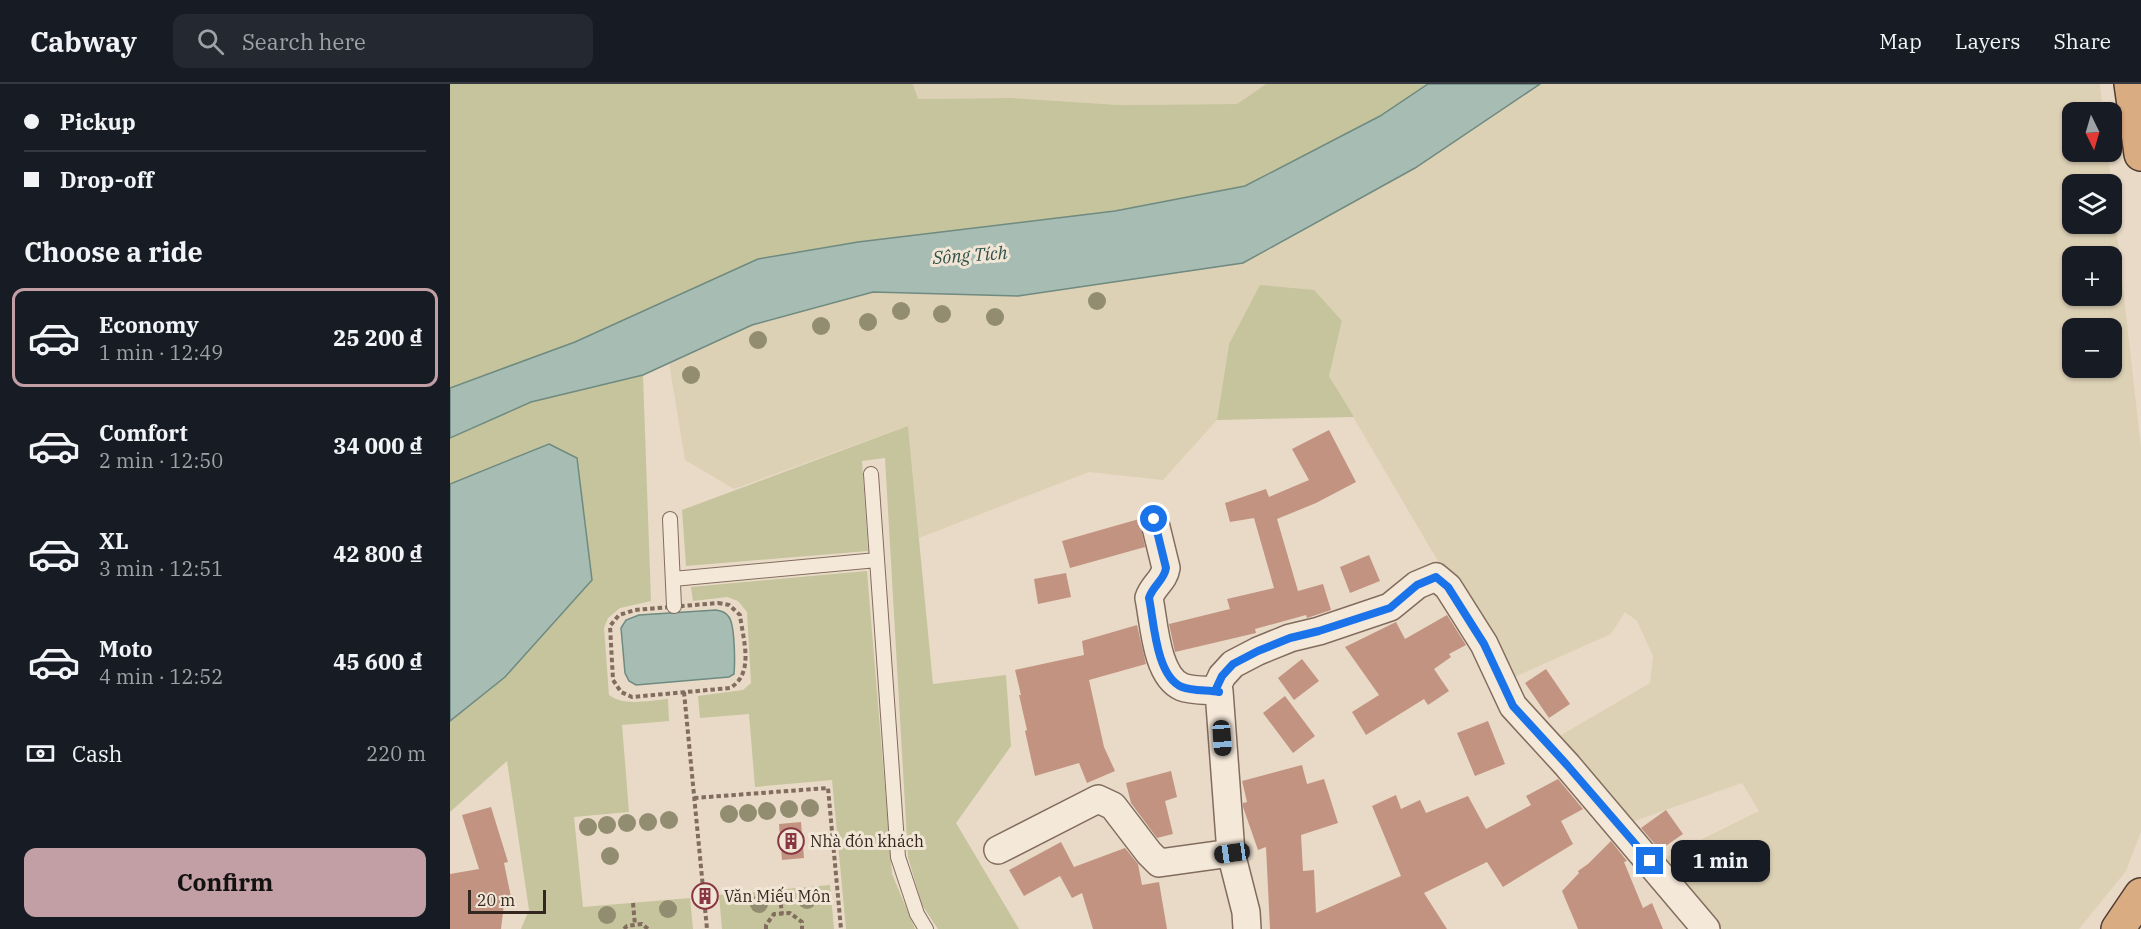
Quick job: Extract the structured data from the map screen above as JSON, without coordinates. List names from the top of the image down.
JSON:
{
  "water": ["Sông Tích"],
  "places": {
    "building": ["Nhà đón khách", "Văn Miếu Môn"]
  },
  "scale_bar": "20 m",
  "north": "bottom",
  "page": {
    "header": "Cabway",
    "search": "Search here",
    "nav": ["Map", "Layers", "Share"],
    "banner": ["Pickup", "Drop-off"],
    "map_buttons": ["+", "−"],
    "heading": "Choose a ride",
    "list": [
      {
        "name": "Economy",
        "note": "1 min · 12:49",
        "value": "25 200 ₫"
      },
      {
        "name": "Comfort",
        "note": "2 min · 12:50",
        "value": "34 000 ₫"
      },
      {
        "name": "XL",
        "note": "3 min · 12:51",
        "value": "42 800 ₫"
      },
      {
        "name": "Moto",
        "note": "4 min · 12:52",
        "value": "45 600 ₫"
      }
    ],
    "pay": ["Cash", "220 m"],
    "buttons": "Confirm",
    "bubble": "1 min",
    "scale": "20 m"
  }
}
